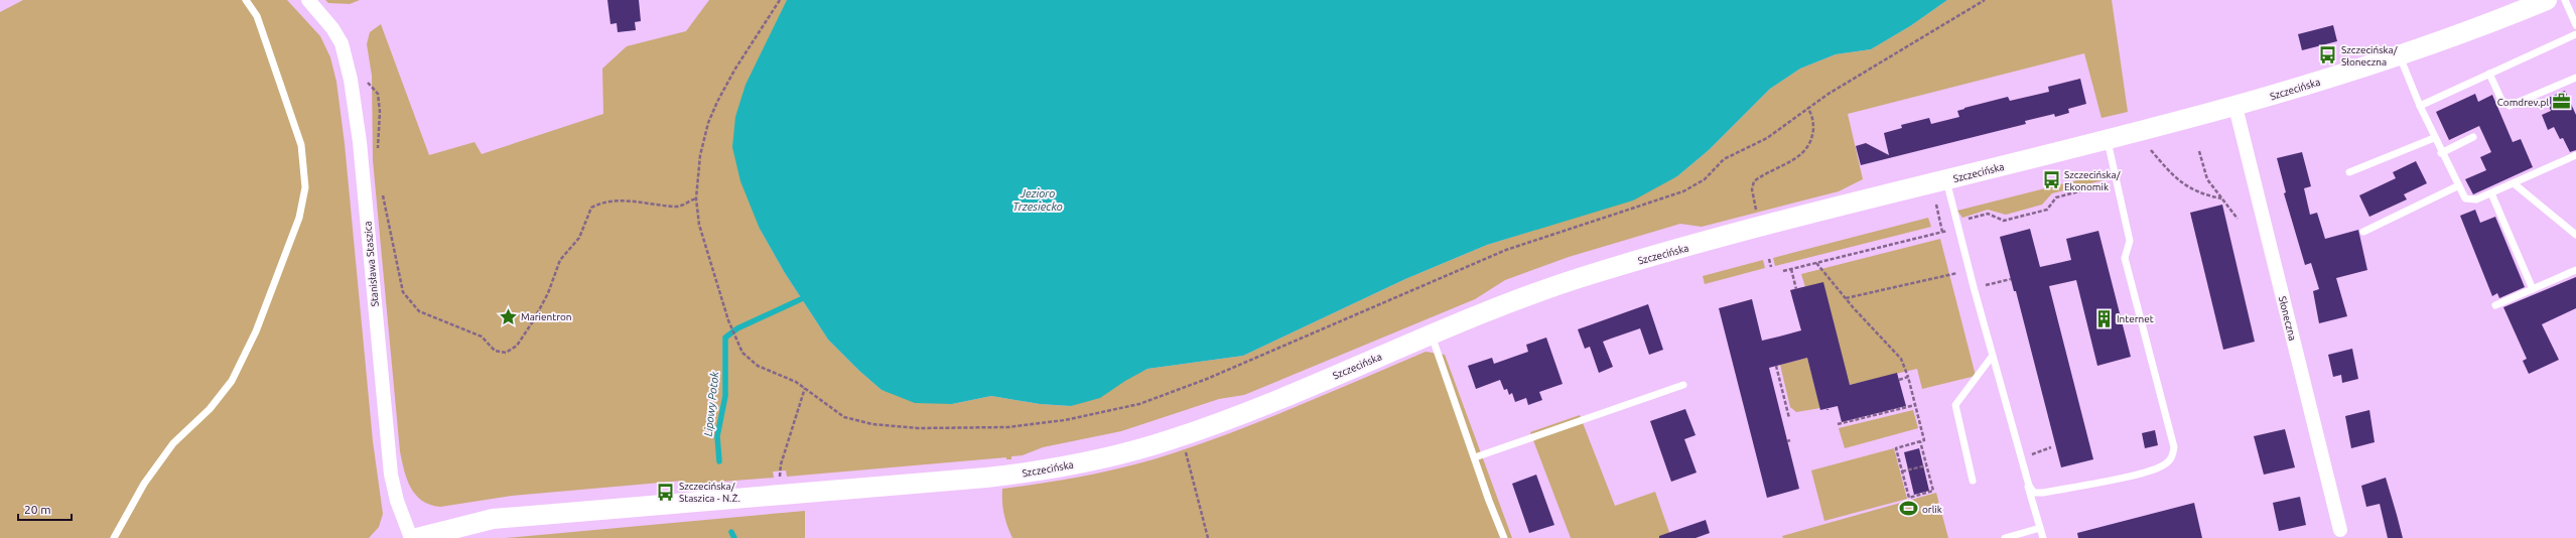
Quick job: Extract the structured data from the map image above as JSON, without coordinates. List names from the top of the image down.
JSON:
{
  "streets": {
    "street": ["Szczecińska", "Stanisława Staszica", "Słoneczna"]
  },
  "crossings": [
    ["Szczecińska", "Słoneczna"]
  ],
  "water": ["Jezioro Trzesiecko", "Lipowy Potok"],
  "places": {
    "bus stop": ["Szczecińska/ Słoneczna", "Szczecińska/ Ekonomik", "Szczecińska/ Staszica - N.Ż."],
    "office": ["Comdrev.pl"],
    "place": ["Marientron"],
    "building": ["Internet"],
    "sports": ["orlik"]
  },
  "scale_bar": "20 m"
}
